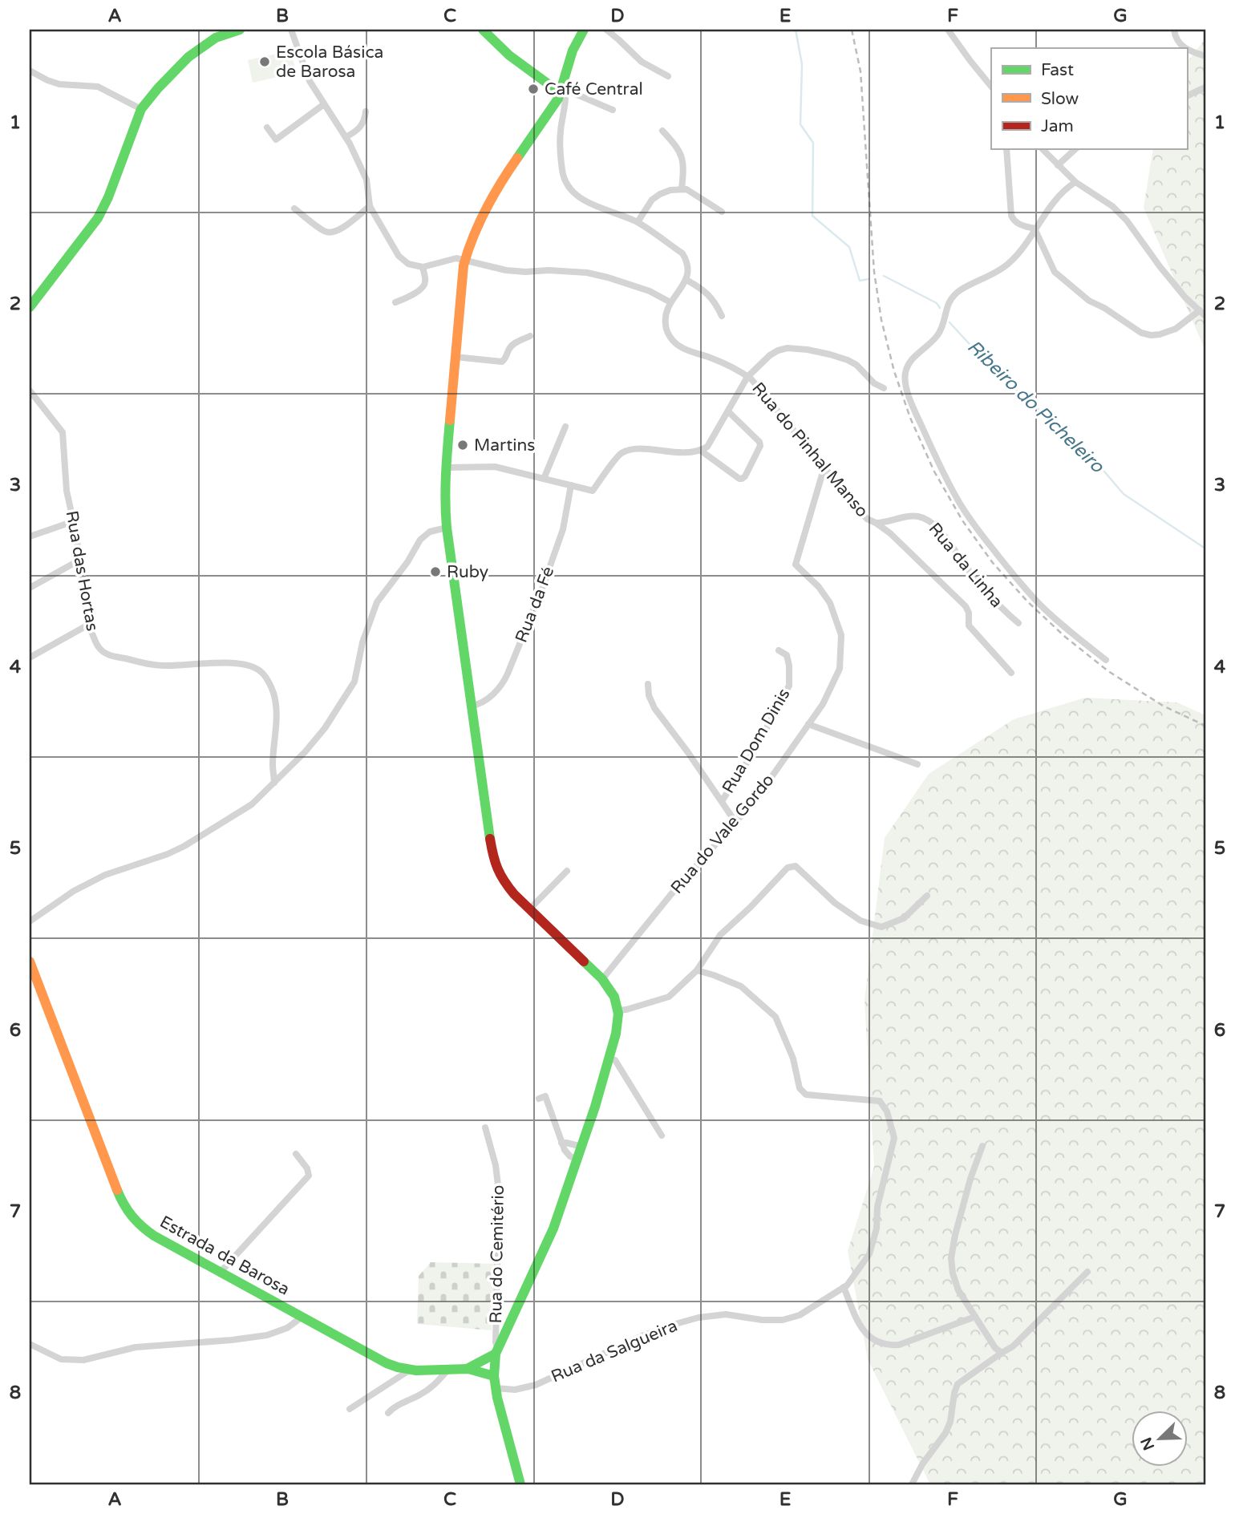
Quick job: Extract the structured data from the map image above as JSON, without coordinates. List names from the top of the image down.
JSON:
{
  "streets": {
    "main road": ["Estrada da Barosa"],
    "street": [
      "Rua do Pinhal Manso",
      "Rua da Linha",
      "Rua das Hortas",
      "Rua da Fé",
      "Rua Dom Dinis",
      "Rua do Vale Gordo",
      "Rua do Cemitério",
      "Rua da Salgueira"
    ]
  },
  "crossings": [
    ["Rua do Pinhal Manso", "Rua da Linha"],
    ["Rua do Pinhal Manso", "Rua do Vale Gordo"],
    ["Rua do Cemitério", "Estrada da Barosa"]
  ],
  "water": ["Ribeiro do Picheleiro"],
  "places": [
    "Escola Básica de Barosa",
    "Café Central",
    "Martins",
    "Ruby"
  ],
  "legend": ["Fast", "Slow", "Jam"],
  "north": "bottom left",
  "grid": {
    "columns": [
      "A",
      "B",
      "C",
      "D",
      "E",
      "F",
      "G"
    ],
    "rows": [
      "1",
      "2",
      "3",
      "4",
      "5",
      "6",
      "7",
      "8"
    ]
  }
}
